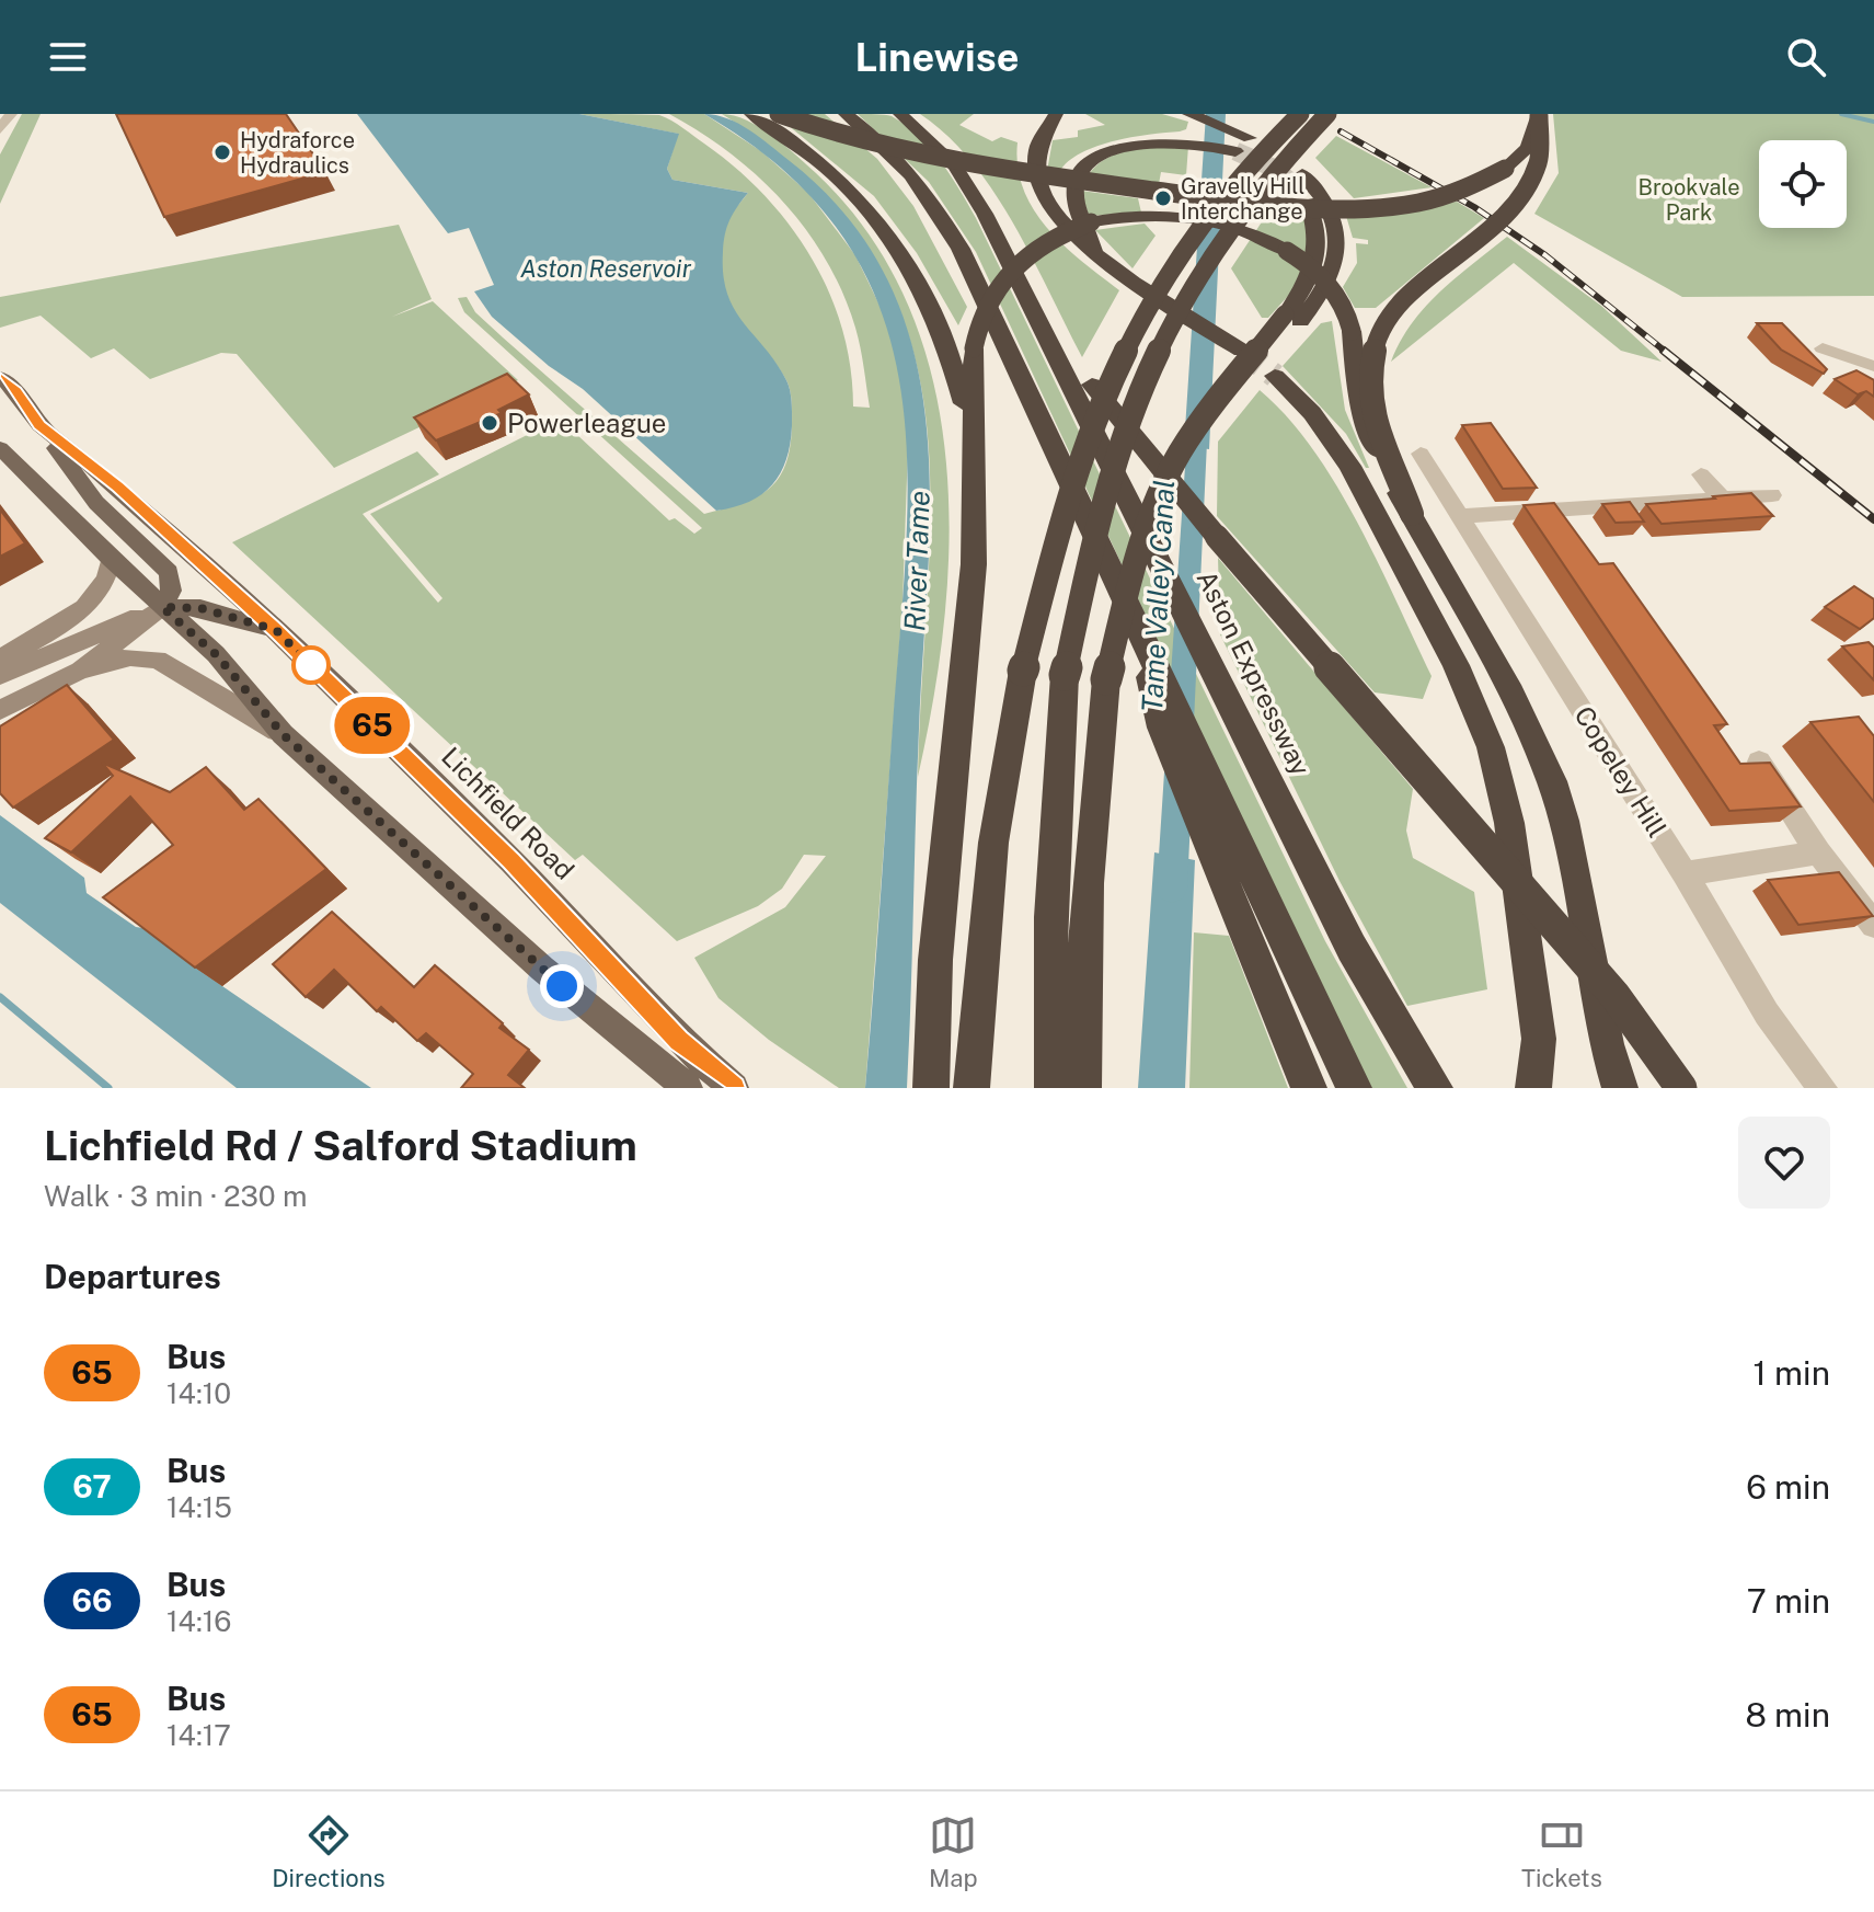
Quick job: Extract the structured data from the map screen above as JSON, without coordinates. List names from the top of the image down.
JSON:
{
  "streets": {
    "highway": ["Aston Expressway"],
    "main road": ["Lichfield Road"],
    "street": ["Copeley Hill"]
  },
  "water": ["Aston Reservoir", "River Tame", "Tame Valley Canal"],
  "parks": ["Brookvale Park"],
  "places": ["Hydraforce Hydraulics", "Gravelly Hill Interchange", "Powerleague"],
  "lines": ["bus line 65"],
  "page": {
    "header": "Linewise",
    "on_map": "65",
    "heading": [
      ["Lichfield Rd / Salford Stadium", "Walk · 3 min · 230 m"],
      "Departures"
    ],
    "list": [
      {
        "mark": "65",
        "name": "Bus",
        "note": "14:10",
        "value": "1 min"
      },
      {
        "mark": "67",
        "name": "Bus",
        "note": "14:15",
        "value": "6 min"
      },
      {
        "mark": "66",
        "name": "Bus",
        "note": "14:16",
        "value": "7 min"
      },
      {
        "mark": "65",
        "name": "Bus",
        "note": "14:17",
        "value": "8 min"
      }
    ],
    "tabs": ["Directions", "Map", "Tickets"]
  }
}
